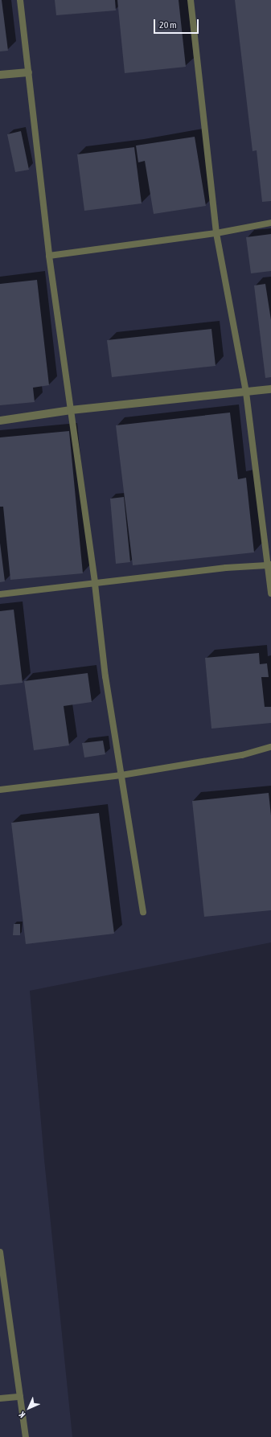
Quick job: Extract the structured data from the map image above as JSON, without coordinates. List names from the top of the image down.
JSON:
{
  "scale_bar": "20 m",
  "north": "bottom left"
}
